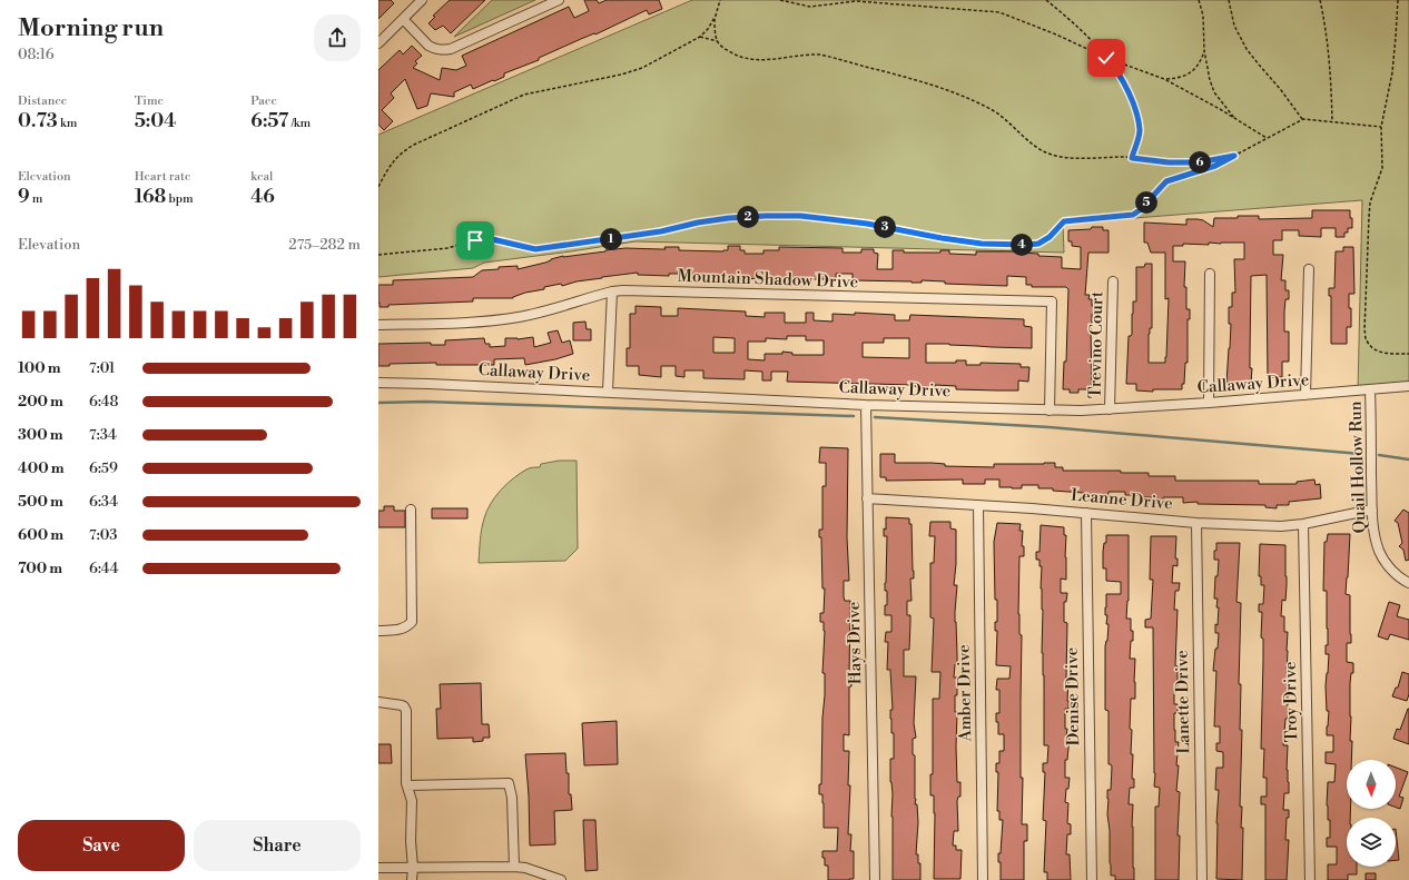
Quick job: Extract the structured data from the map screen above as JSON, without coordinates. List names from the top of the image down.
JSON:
{
  "streets": {
    "street": [
      "Mountain Shadow Drive",
      "Trevino Court",
      "Callaway Drive",
      "Quail Hollow Run",
      "Leanne Drive",
      "Hays Drive",
      "Amber Drive",
      "Denise Drive",
      "Lanette Drive",
      "Troy Drive"
    ]
  },
  "crossings": [
    ["Mountain Shadow Drive", "Callaway Drive"],
    ["Trevino Court", "Callaway Drive"],
    ["Callaway Drive", "Quail Hollow Run"],
    ["Callaway Drive", "Hays Drive"],
    ["Quail Hollow Run", "Leanne Drive"],
    ["Leanne Drive", "Hays Drive"],
    ["Leanne Drive", "Amber Drive"],
    ["Leanne Drive", "Denise Drive"],
    ["Leanne Drive", "Lanette Drive"],
    ["Leanne Drive", "Troy Drive"]
  ],
  "north": "bottom",
  "page": {
    "heading": ["Morning run", "08:16"],
    "stats": [
      ["Distance", "0.73 km"],
      ["Time", "5:04"],
      ["Pace", "6:57 /km"],
      ["Elevation", "9 m"],
      ["Heart rate", "168 bpm"],
      ["kcal", "46"]
    ],
    "pins": [
      "6",
      "5",
      "2",
      "3",
      "1",
      "4"
    ],
    "chart": ["Elevation", "275–282 m"],
    "list": [
      {
        "name": "100 m",
        "note": "7:01"
      },
      {
        "name": "200 m",
        "note": "6:48"
      },
      {
        "name": "300 m",
        "note": "7:34"
      },
      {
        "name": "400 m",
        "note": "6:59"
      },
      {
        "name": "500 m",
        "note": "6:34"
      },
      {
        "name": "600 m",
        "note": "7:03"
      },
      {
        "name": "700 m",
        "note": "6:44"
      }
    ],
    "buttons": ["Save", "Share"]
  }
}
